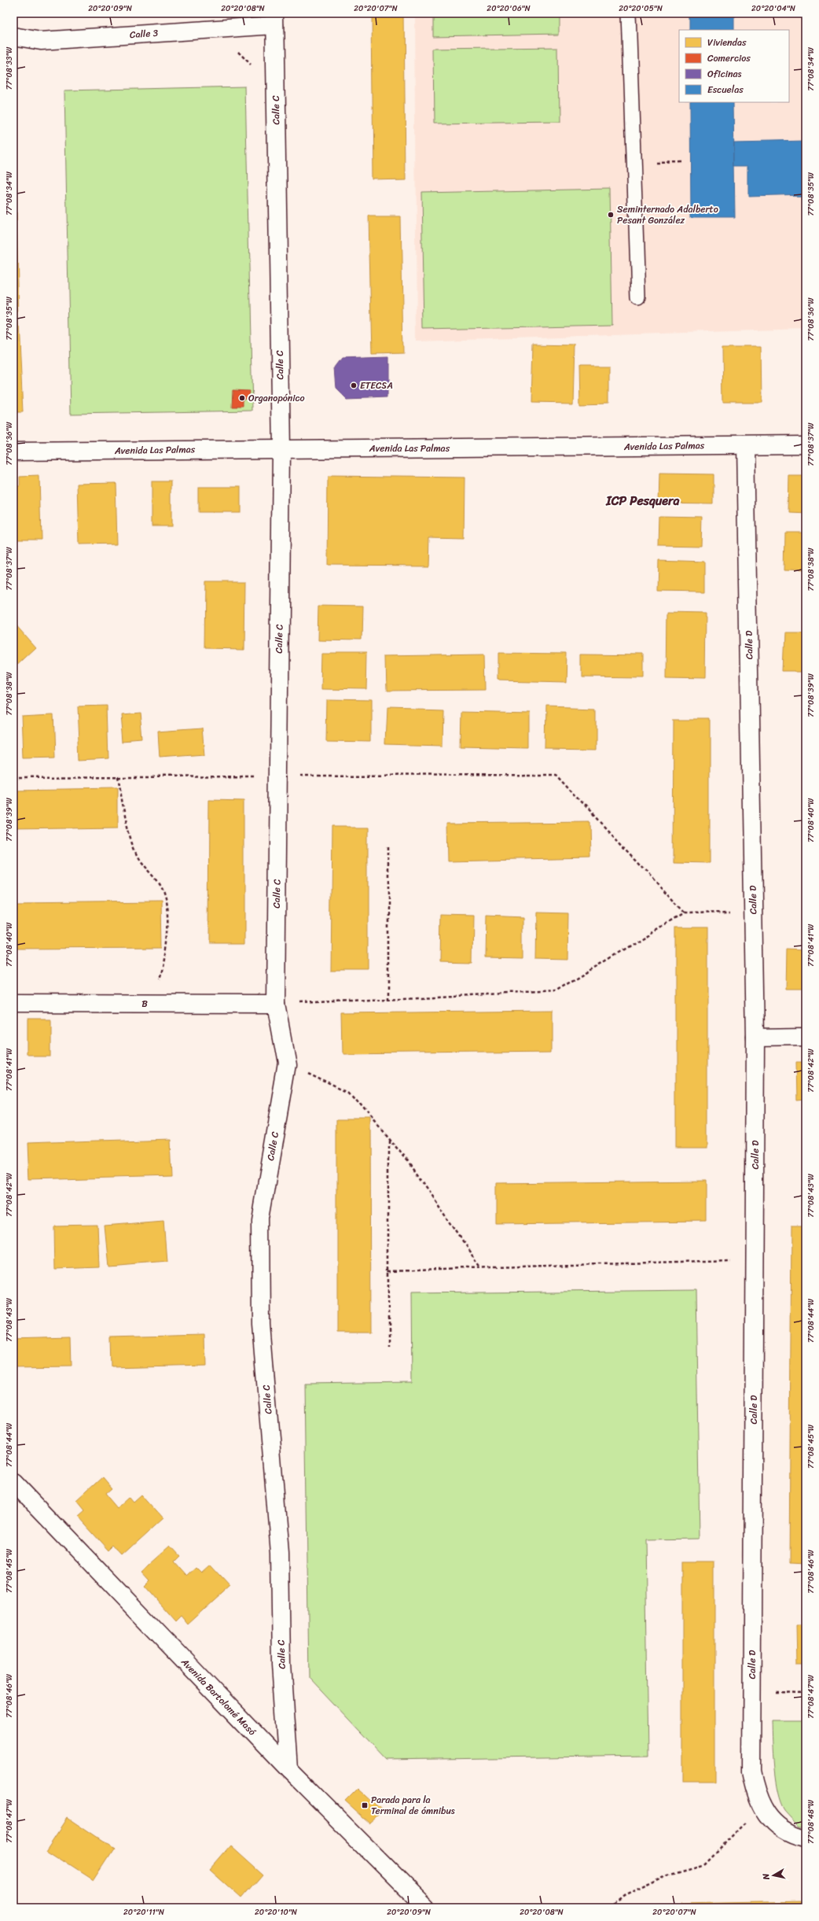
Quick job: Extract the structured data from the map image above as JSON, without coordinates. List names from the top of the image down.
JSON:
{
  "streets": {
    "street": [
      "Calle 3",
      "Calle C",
      "Avenida Las Palmas",
      "Calle D",
      "B",
      "Avenida Bartolomé Masó"
    ]
  },
  "crossings": [
    ["Calle 3", "Calle C"],
    ["Calle C", "Avenida Las Palmas"],
    ["Calle C", "B"],
    ["Calle C", "Avenida Bartolomé Masó"],
    ["Avenida Las Palmas", "Calle D"]
  ],
  "districts": ["ICP Pesquera"],
  "places": {
    "other": ["Seminternado Adalberto Pesant González", "ETECSA", "Organopónico"],
    "transit": ["Parada para la Terminal de ómnibus"]
  },
  "legend": [
    "Viviendas",
    "Comercios",
    "Oficinas",
    "Escuelas"
  ],
  "north": "left",
  "coordinates": [
    "20°20'09\"N",
    "20°20'08\"N",
    "20°20'07\"N",
    "20°20'06\"N",
    "20°20'05\"N",
    "20°20'04\"N",
    "77°08'33\"W",
    "77°08'34\"W",
    "77°08'35\"W",
    "77°08'36\"W",
    "77°08'37\"W",
    "77°08'38\"W",
    "77°08'39\"W",
    "77°08'40\"W",
    "77°08'41\"W",
    "77°08'42\"W",
    "77°08'43\"W",
    "77°08'44\"W",
    "77°08'45\"W",
    "77°08'46\"W",
    "77°08'47\"W",
    "77°08'48\"W",
    "20°20'11\"N",
    "20°20'10\"N"
  ]
}
